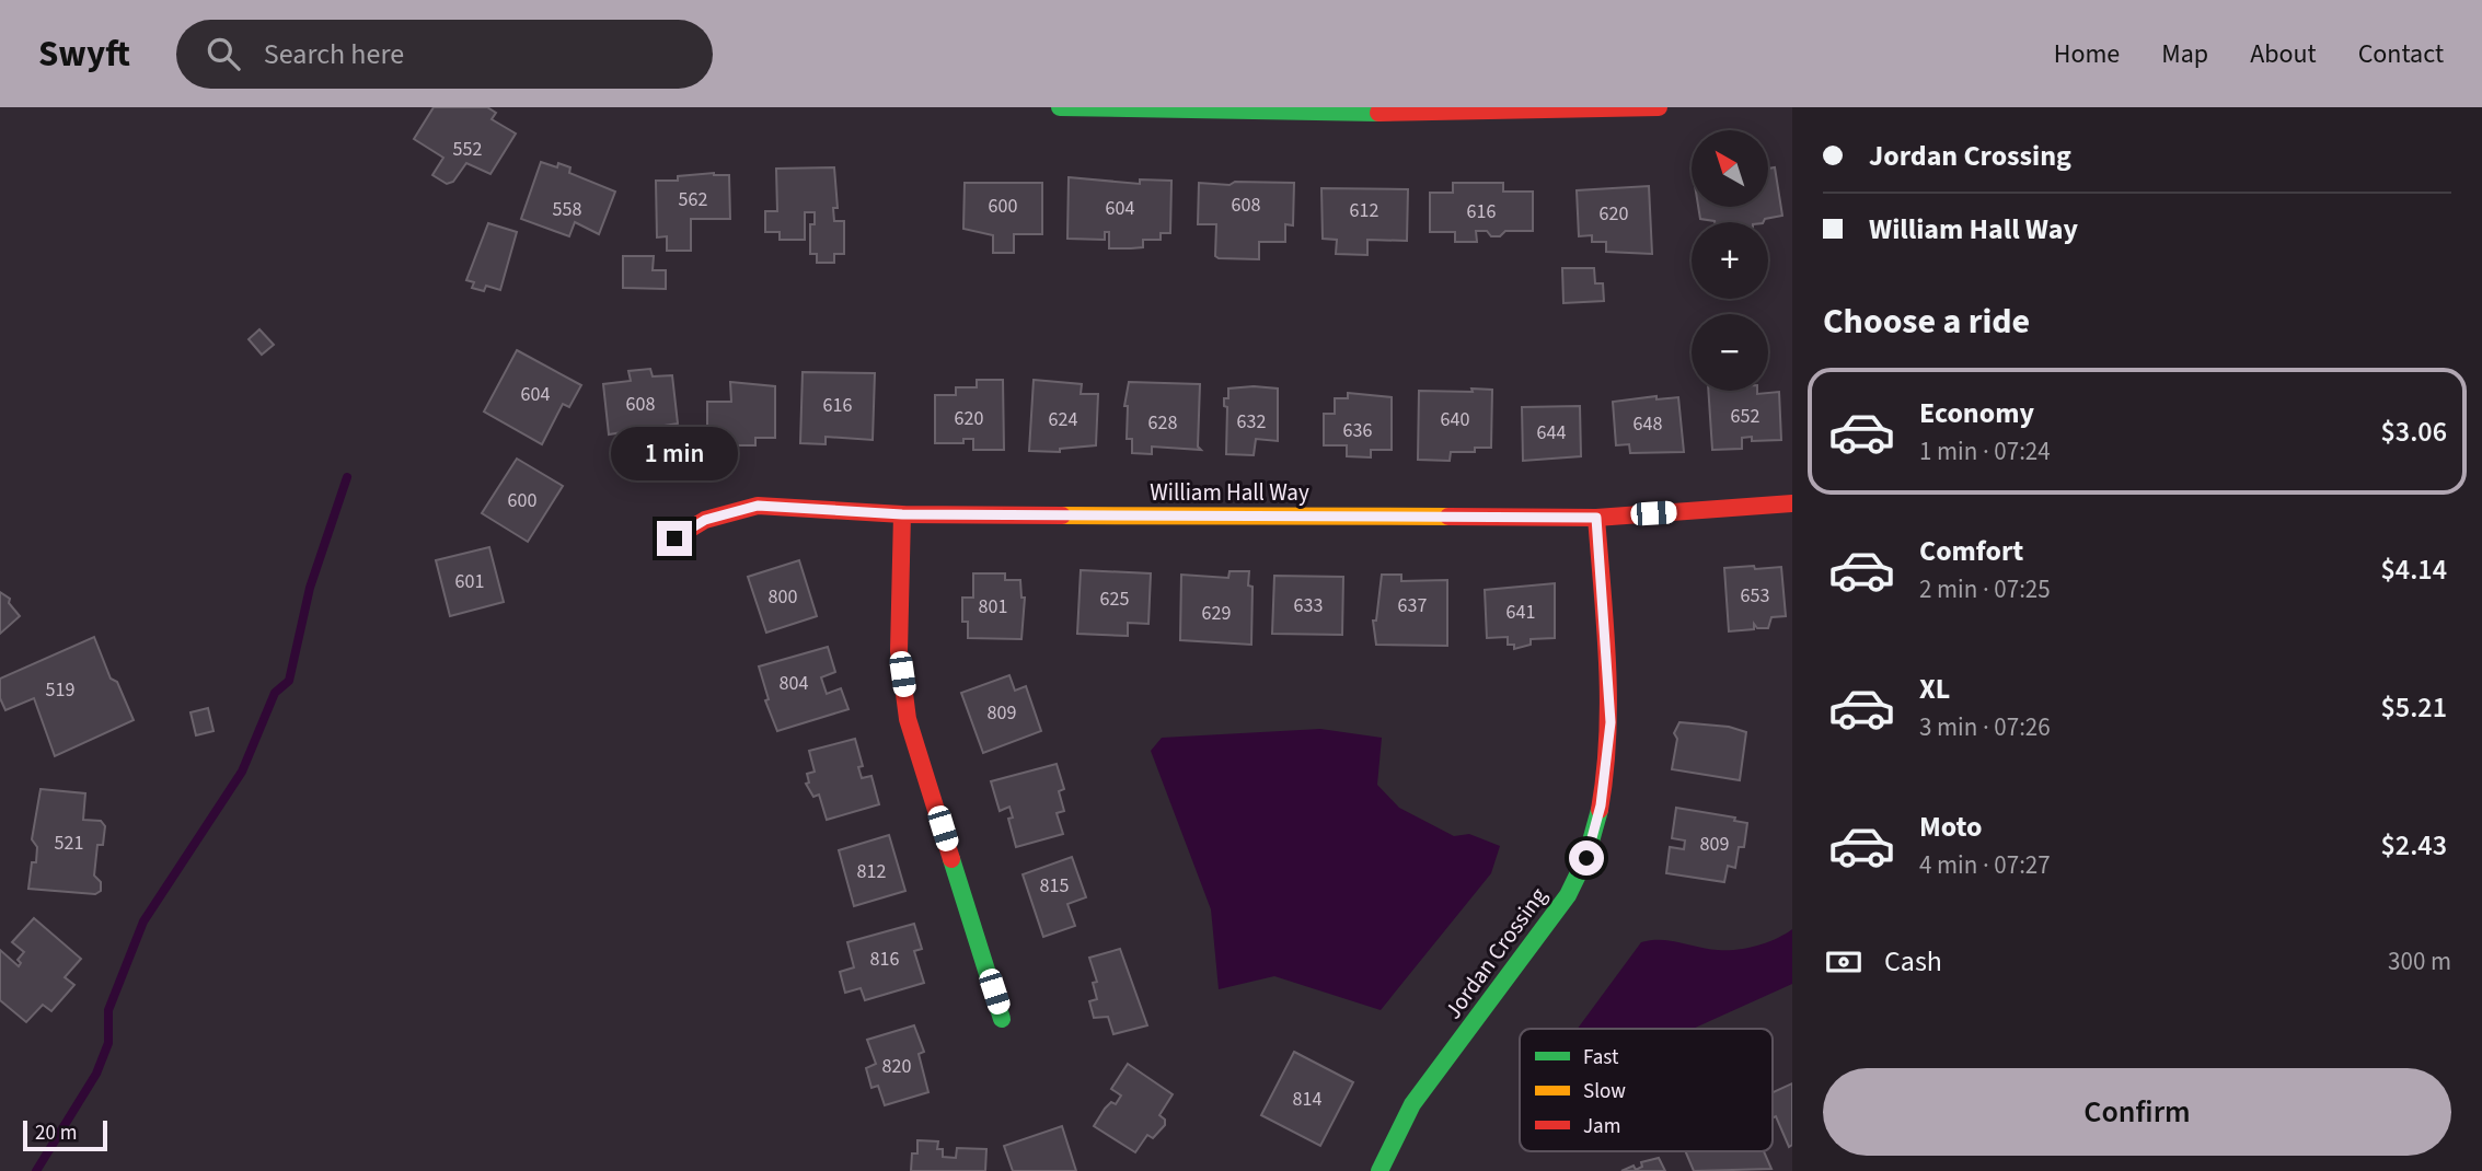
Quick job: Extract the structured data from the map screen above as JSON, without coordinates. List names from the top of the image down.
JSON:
{
  "streets": {
    "street": ["William Hall Way", "Jordan Crossing"]
  },
  "crossings": [
    ["William Hall Way", "Jordan Crossing"]
  ],
  "house_numbers": [
    "552",
    "562",
    "608",
    "600",
    "604",
    "558",
    "612",
    "616",
    "620",
    "604",
    "608",
    "616",
    "652",
    "620",
    "624",
    "640",
    "632",
    "628",
    "648",
    "636",
    "644",
    "600",
    "601",
    "653",
    "800",
    "625",
    "633",
    "637",
    "801",
    "641",
    "629",
    "804",
    "519",
    "809",
    "521",
    "809",
    "812",
    "815",
    "816",
    "820",
    "814"
  ],
  "legend": ["Fast", "Slow", "Jam"],
  "scale_bar": "20 m",
  "north": "top left",
  "page": {
    "header": "Swyft",
    "search": "Search here",
    "nav": [
      "Home",
      "Map",
      "About",
      "Contact"
    ],
    "banner": ["Jordan Crossing", "William Hall Way"],
    "map_buttons": ["+", "−"],
    "heading": "Choose a ride",
    "list": [
      {
        "name": "Economy",
        "note": "1 min · 07:24",
        "value": "$3.06"
      },
      {
        "name": "Comfort",
        "note": "2 min · 07:25",
        "value": "$4.14"
      },
      {
        "name": "XL",
        "note": "3 min · 07:26",
        "value": "$5.21"
      },
      {
        "name": "Moto",
        "note": "4 min · 07:27",
        "value": "$2.43"
      }
    ],
    "bubble": "1 min",
    "pay": ["Cash", "300 m"],
    "buttons": "Confirm",
    "scale": "20 m"
  }
}
